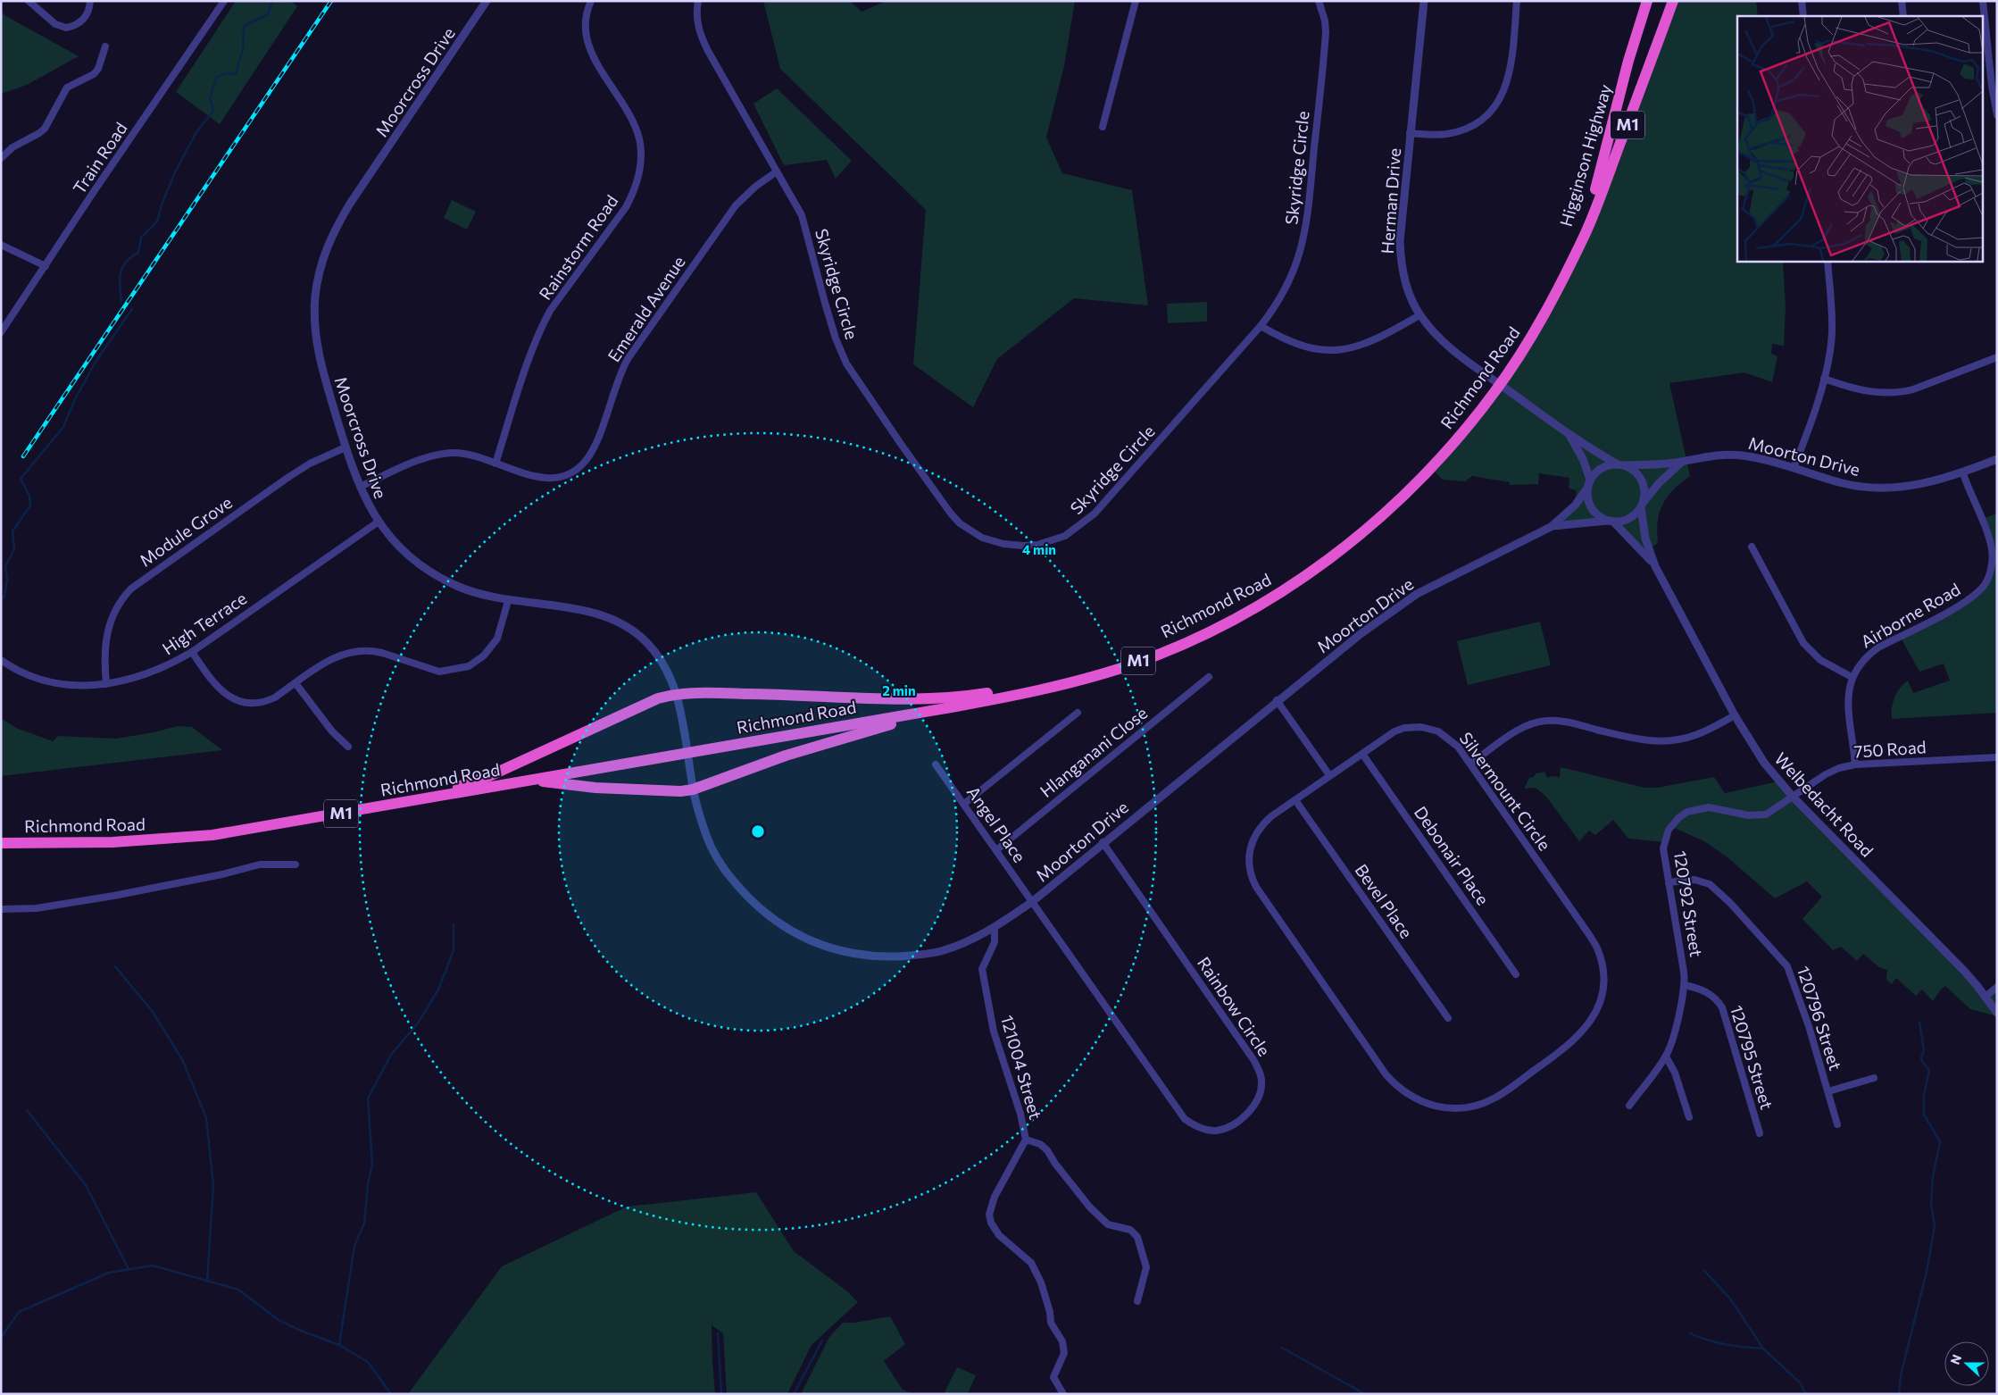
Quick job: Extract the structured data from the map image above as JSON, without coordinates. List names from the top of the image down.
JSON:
{
  "streets": {
    "highway": ["M1", "Higginson Highway", "Richmond Road"],
    "street": [
      "Moorcross Drive",
      "Train Road",
      "Skyridge Circle",
      "Herman Drive",
      "Rainstorm Road",
      "Emerald Avenue",
      "Moorton Drive",
      "Module Grove",
      "Airborne Road",
      "High Terrace",
      "750 Road",
      "Hlanganani Close",
      "Silvermount Circle",
      "Welbedacht Road",
      "Angel Place",
      "Debonair Place",
      "Bevel Place",
      "120792 Street",
      "Rainbow Circle",
      "120796 Street",
      "120795 Street",
      "121004 Street"
    ]
  },
  "crossings": [
    ["Moorcross Drive", "Emerald Avenue"],
    ["Moorcross Drive", "Moorton Drive"],
    ["Moorcross Drive", "Module Grove"],
    ["Moorcross Drive", "High Terrace"],
    ["Higginson Highway", "Richmond Road"],
    ["Skyridge Circle", "Emerald Avenue"],
    ["Herman Drive", "Moorton Drive"],
    ["Herman Drive", "Welbedacht Road"],
    ["Rainstorm Road", "Emerald Avenue"],
    ["Moorton Drive", "Airborne Road"],
    ["Moorton Drive", "Welbedacht Road"],
    ["Moorton Drive", "Angel Place"],
    ["Moorton Drive", "Rainbow Circle"],
    ["Moorton Drive", "121004 Street"],
    ["Module Grove", "High Terrace"],
    ["Airborne Road", "750 Road"],
    ["750 Road", "Welbedacht Road"],
    ["750 Road", "120792 Street"],
    ["Hlanganani Close", "Angel Place"],
    ["Silvermount Circle", "Debonair Place"],
    ["Silvermount Circle", "Bevel Place"],
    ["Welbedacht Road", "120792 Street"],
    ["Angel Place", "Rainbow Circle"],
    ["120792 Street", "120796 Street"],
    ["120792 Street", "120795 Street"]
  ],
  "north": "left",
  "rings": ["4 min", "2 min"]
}
